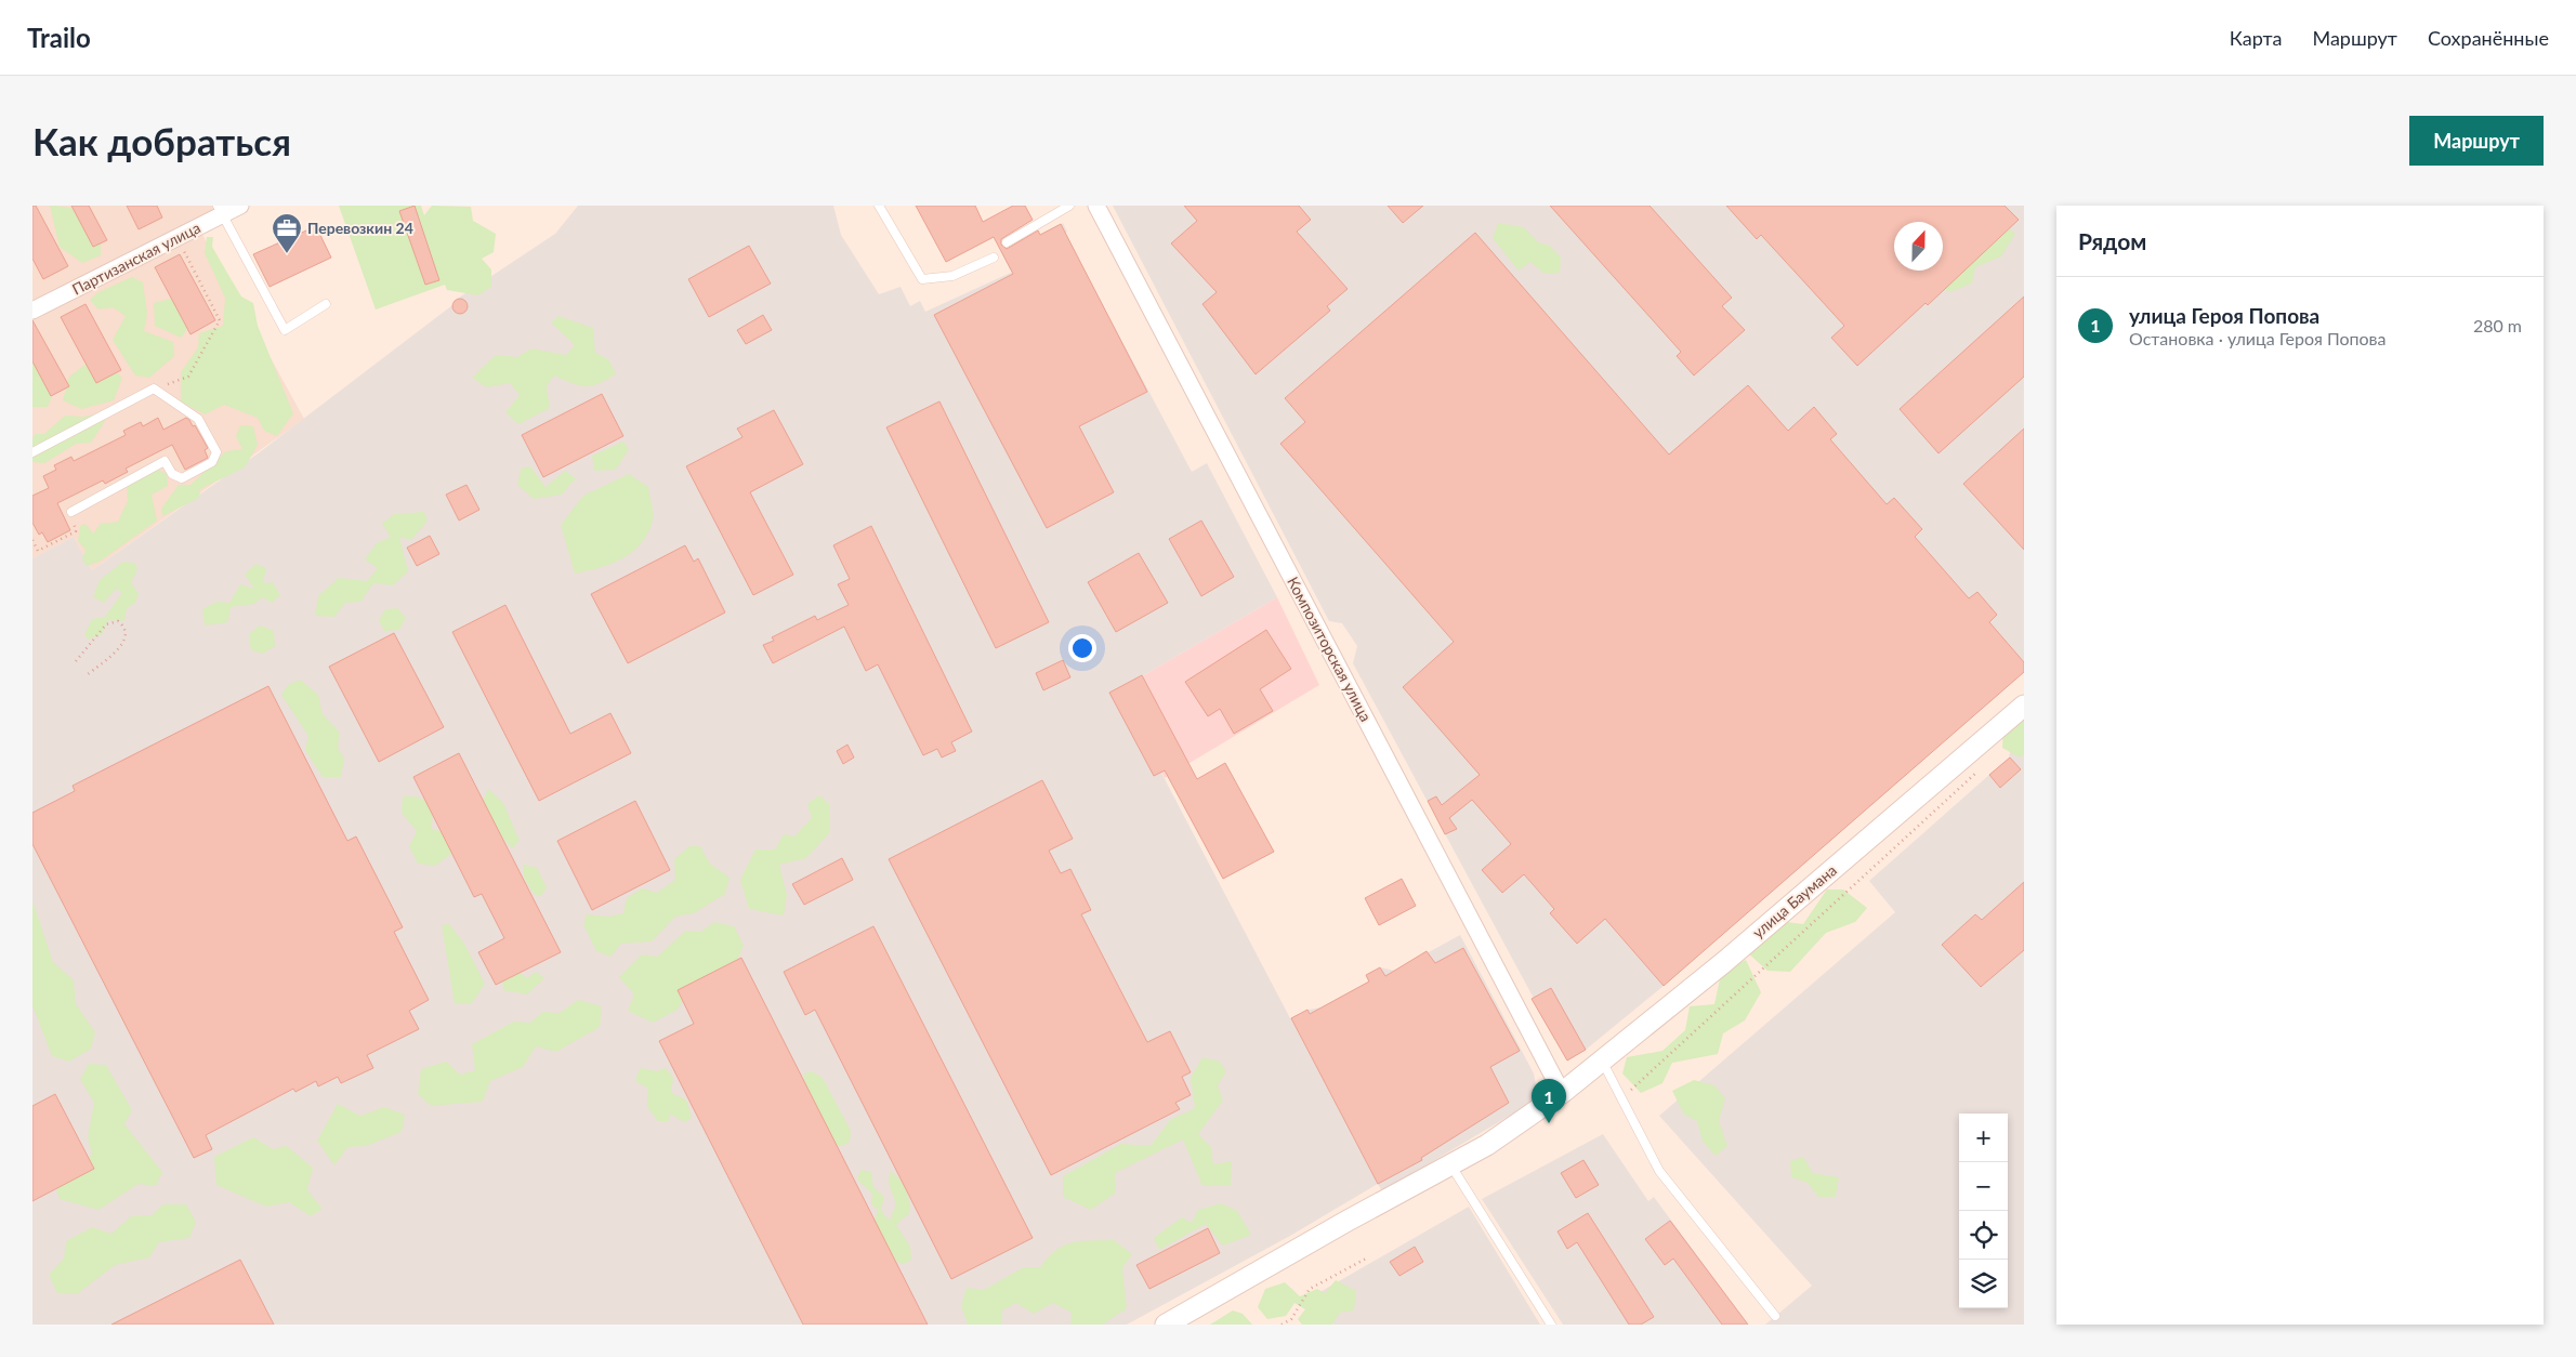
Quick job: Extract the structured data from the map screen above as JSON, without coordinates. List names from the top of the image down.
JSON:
{
  "streets": {
    "street": ["Партизанская улица", "Композиторская улица", "улица Баумана"]
  },
  "crossings": [
    ["Композиторская улица", "улица Баумана"]
  ],
  "places": {
    "office": ["Перевозкин 24"]
  },
  "north": "top",
  "page": {
    "header": "Trailo",
    "nav": ["Карта", "Маршрут", "Сохранённые"],
    "buttons": "Маршрут",
    "title": "Как добраться",
    "heading": "Рядом",
    "list": [
      {
        "mark": "1",
        "name": "улица Героя Попова",
        "note": "Остановка · улица Героя Попова",
        "value": "280 m"
      }
    ],
    "pins": "1",
    "map_buttons": ["+", "−"]
  }
}
